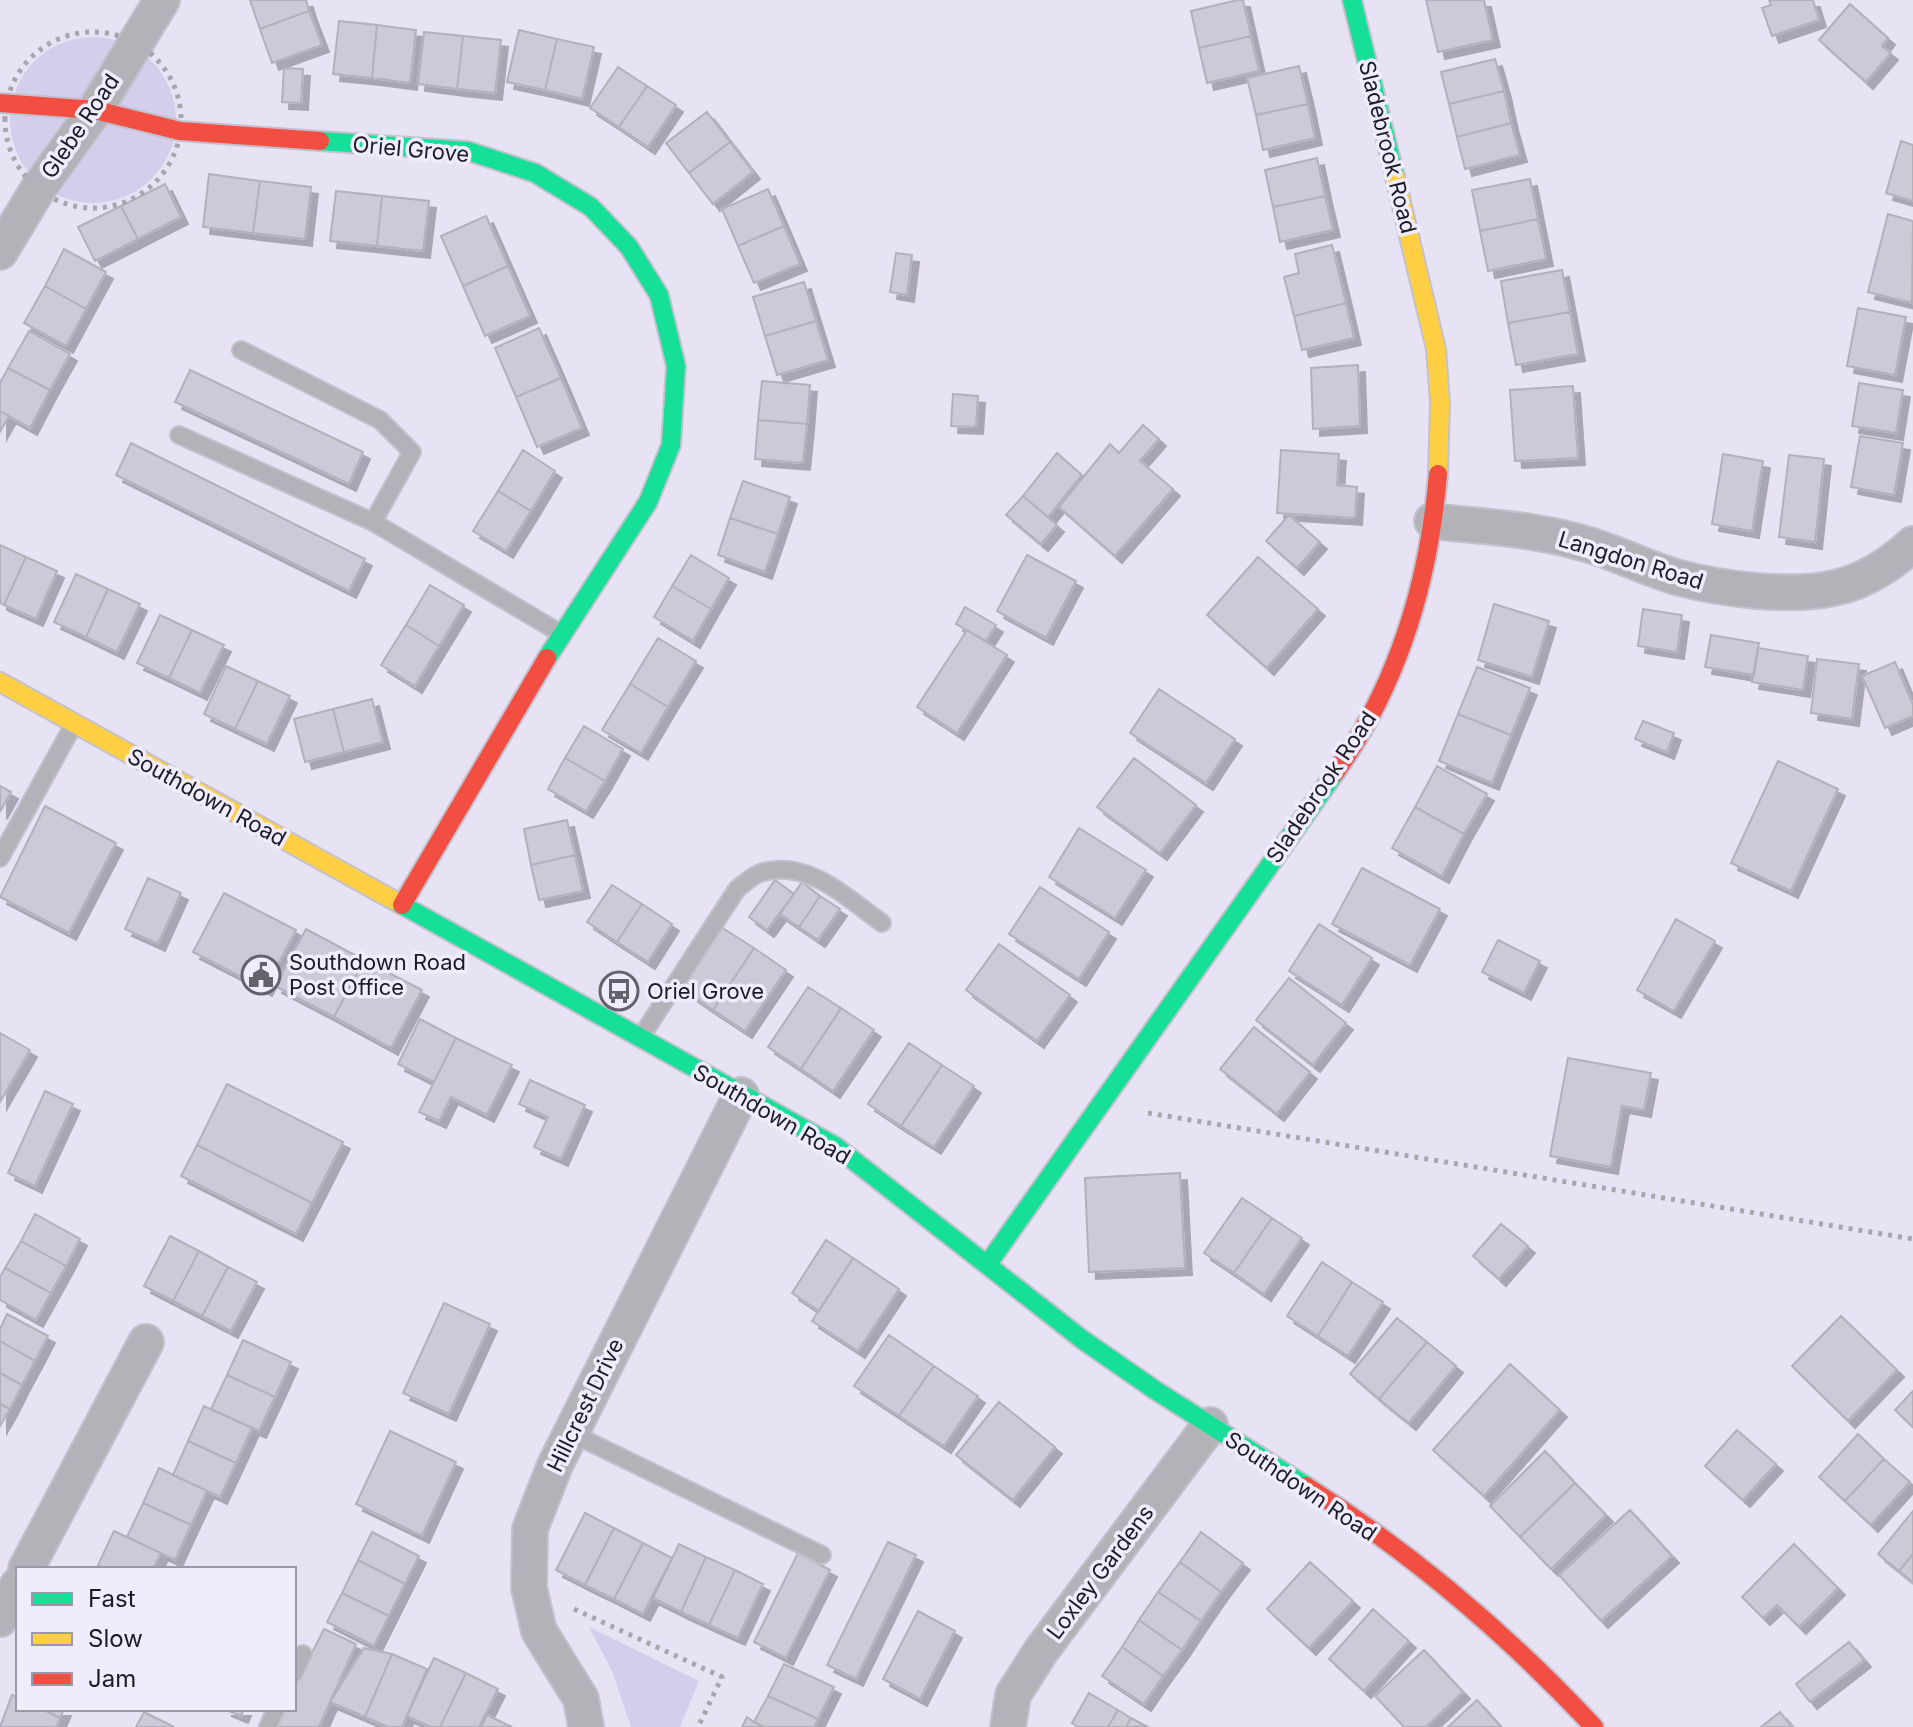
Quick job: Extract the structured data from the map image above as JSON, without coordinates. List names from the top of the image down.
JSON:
{
  "streets": {
    "street": [
      "Glebe Road",
      "Sladebrook Road",
      "Oriel Grove",
      "Langdon Road",
      "Southdown Road",
      "Hillcrest Drive",
      "Loxley Gardens"
    ]
  },
  "crossings": [
    ["Glebe Road", "Oriel Grove"],
    ["Sladebrook Road", "Langdon Road"],
    ["Sladebrook Road", "Southdown Road"],
    ["Oriel Grove", "Southdown Road"],
    ["Southdown Road", "Hillcrest Drive"],
    ["Southdown Road", "Loxley Gardens"]
  ],
  "places": {
    "public building": ["Southdown Road Post Office"],
    "bus stop": ["Oriel Grove"]
  },
  "legend": ["Fast", "Slow", "Jam"]
}
